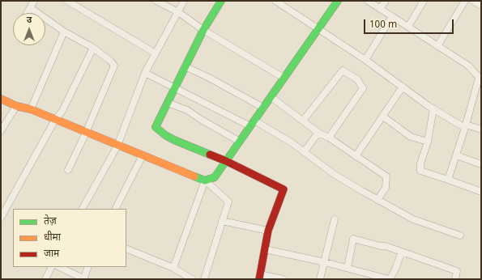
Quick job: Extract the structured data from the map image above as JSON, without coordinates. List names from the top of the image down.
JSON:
{
  "legend": ["तेज़", "धीमा", "जाम"],
  "scale_bar": "100 m",
  "north": "top"
}
